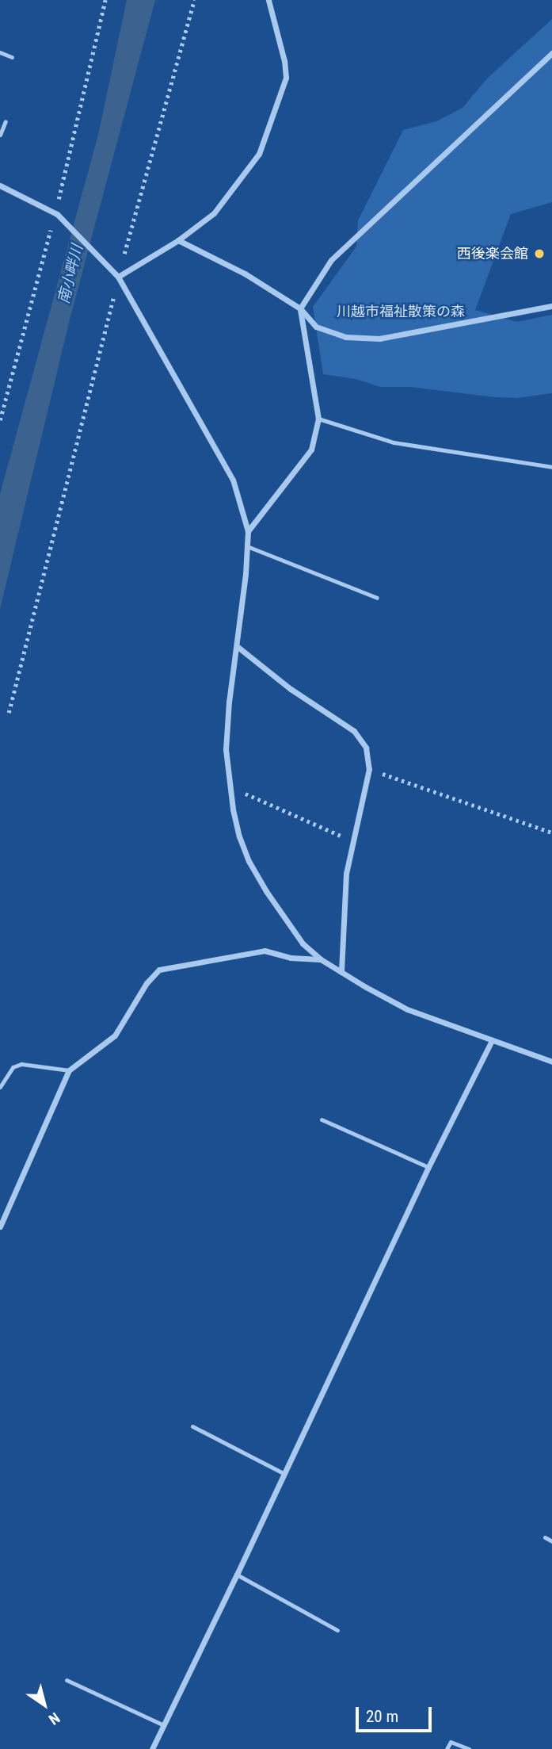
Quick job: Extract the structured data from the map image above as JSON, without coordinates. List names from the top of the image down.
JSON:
{
  "water": ["南小畔川"],
  "parks": ["川越市福祉散策の森"],
  "places": ["西後楽会館"],
  "scale_bar": "20 m",
  "north": "bottom right"
}
